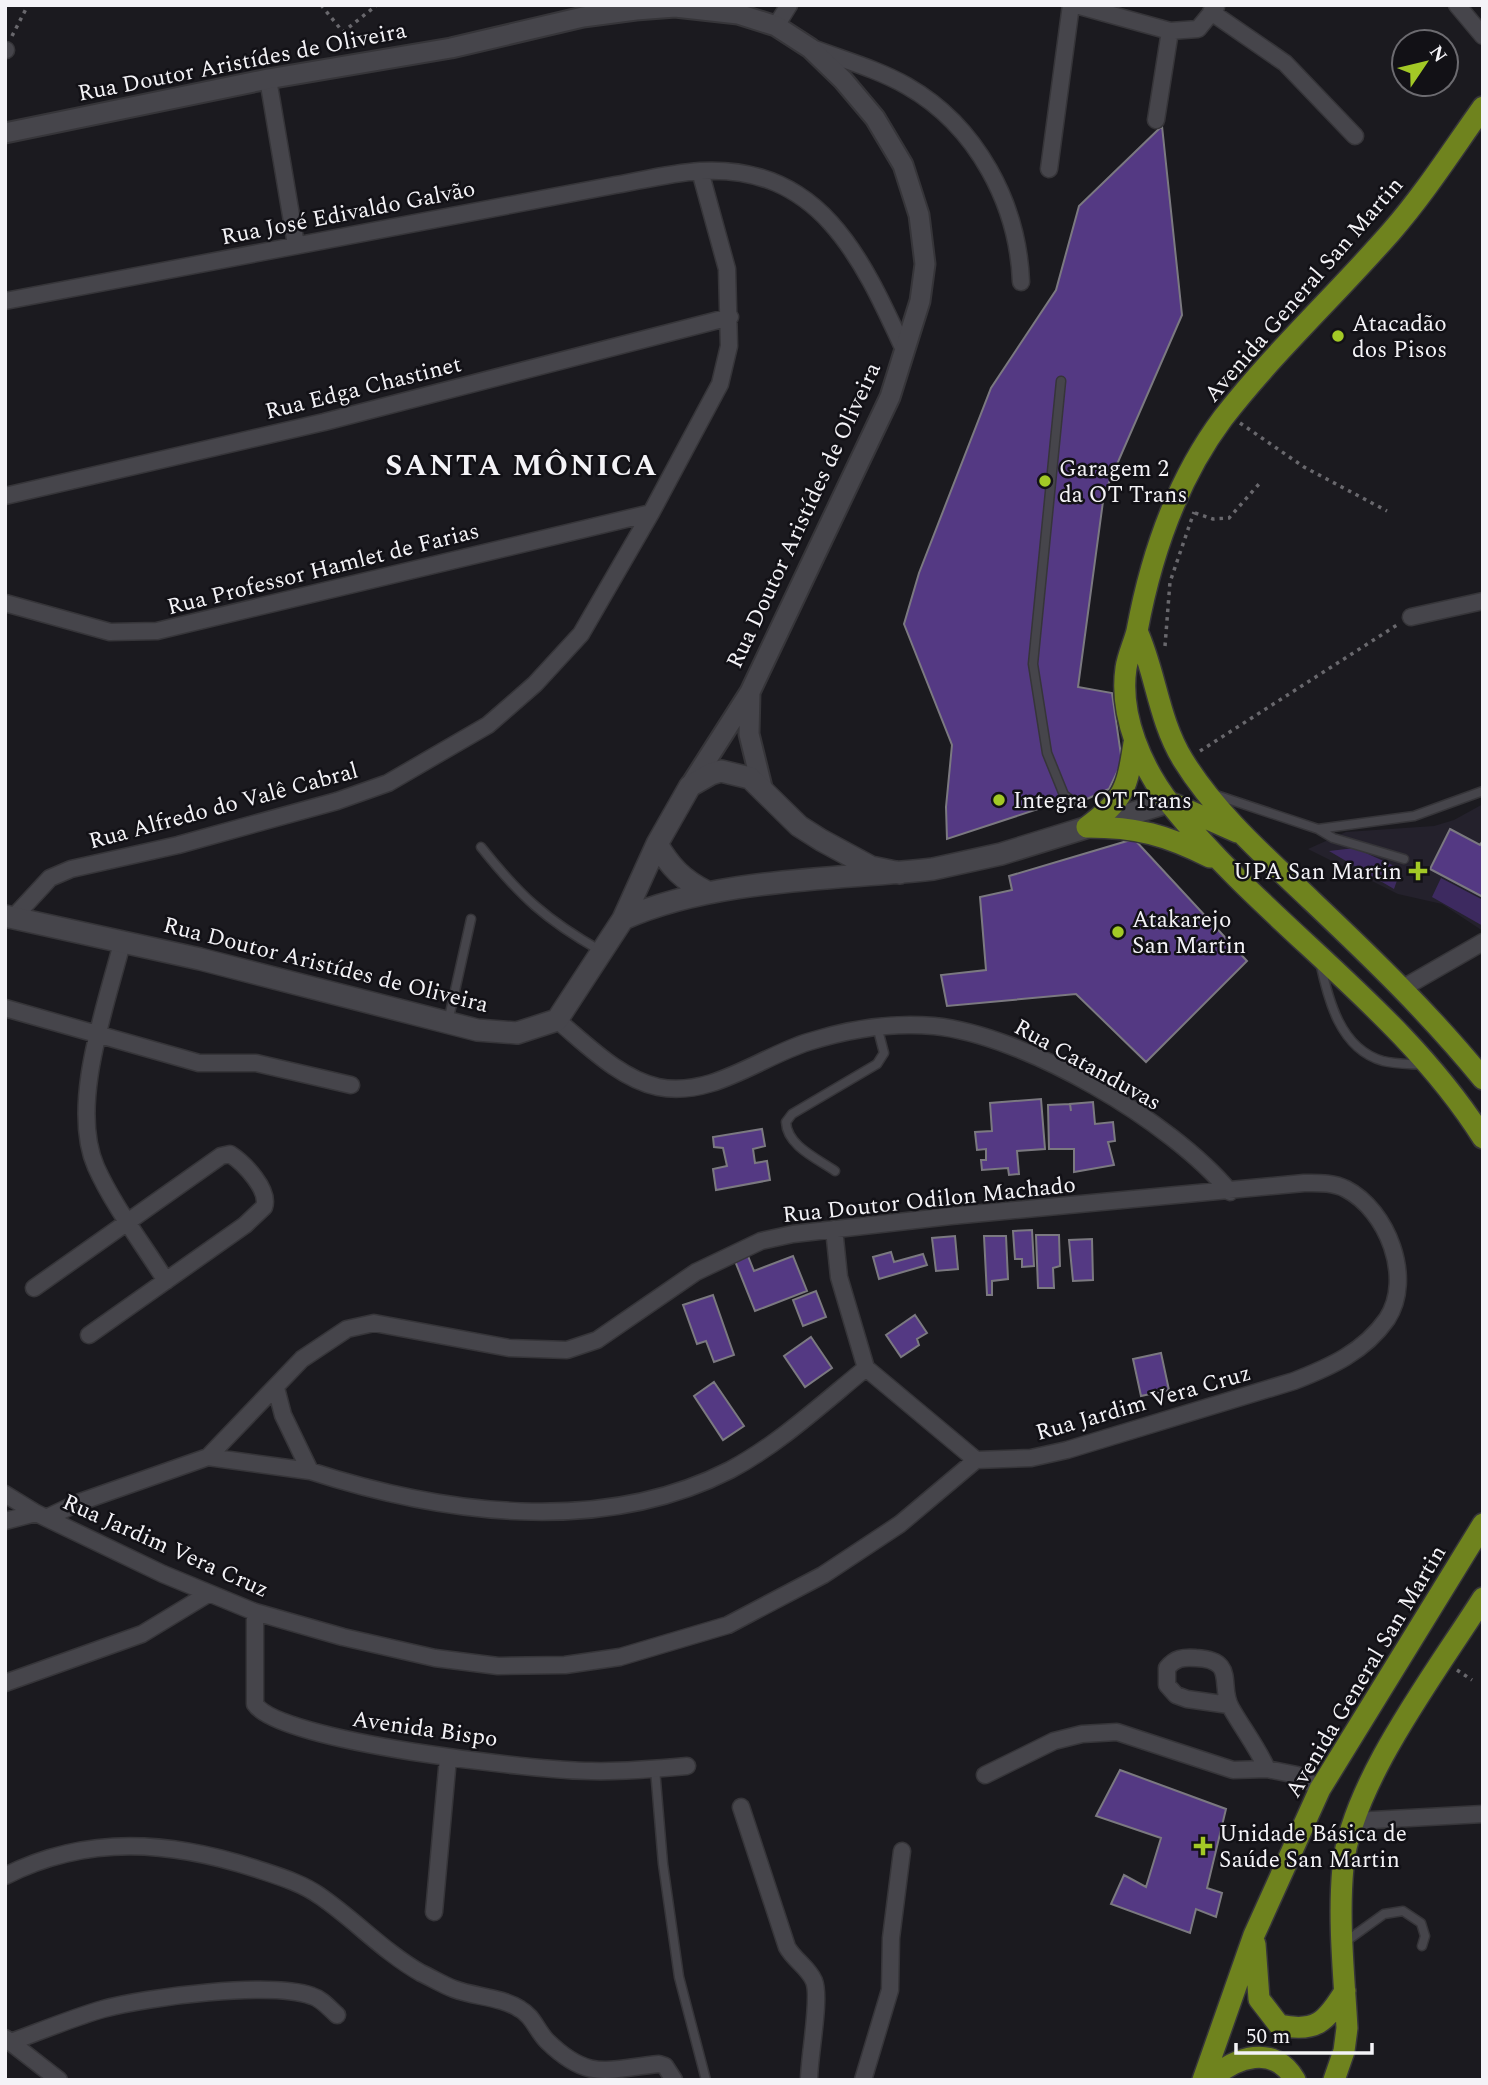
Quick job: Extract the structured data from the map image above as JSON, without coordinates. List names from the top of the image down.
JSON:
{
  "streets": {
    "main road": ["Rua Doutor Aristídes de Oliveira", "Avenida General San Martin"],
    "street": [
      "Rua José Edivaldo Galvão",
      "Rua Edga Chastinet",
      "Rua Professor Hamlet de Farias",
      "Rua Alfredo do Valê Cabral",
      "Rua Catanduvas",
      "Rua Doutor Odilon Machado",
      "Rua Jardim Vera Cruz",
      "Avenida Bispo"
    ]
  },
  "crossings": [
    ["Rua Doutor Aristídes de Oliveira", "Rua José Edivaldo Galvão"],
    ["Rua Doutor Aristídes de Oliveira", "Rua Alfredo do Valê Cabral"],
    ["Rua Doutor Aristídes de Oliveira", "Rua Catanduvas"],
    ["Rua José Edivaldo Galvão", "Rua Alfredo do Valê Cabral"],
    ["Rua Edga Chastinet", "Rua Alfredo do Valê Cabral"],
    ["Rua Professor Hamlet de Farias", "Rua Alfredo do Valê Cabral"],
    ["Rua Catanduvas", "Rua Doutor Odilon Machado"],
    ["Rua Doutor Odilon Machado", "Rua Jardim Vera Cruz"],
    ["Rua Jardim Vera Cruz", "Avenida Bispo"]
  ],
  "districts": ["SANTA MÔNICA"],
  "places": {
    "other": [
      "Atacadão dos Pisos",
      "Garagem 2 da OT Trans",
      "Integra OT Trans",
      "Atakarejo San Martin"
    ],
    "health": ["UPA San Martin", "Unidade Básica de Saúde San Martin"]
  },
  "scale_bar": "50 m",
  "north": "top right"
}
